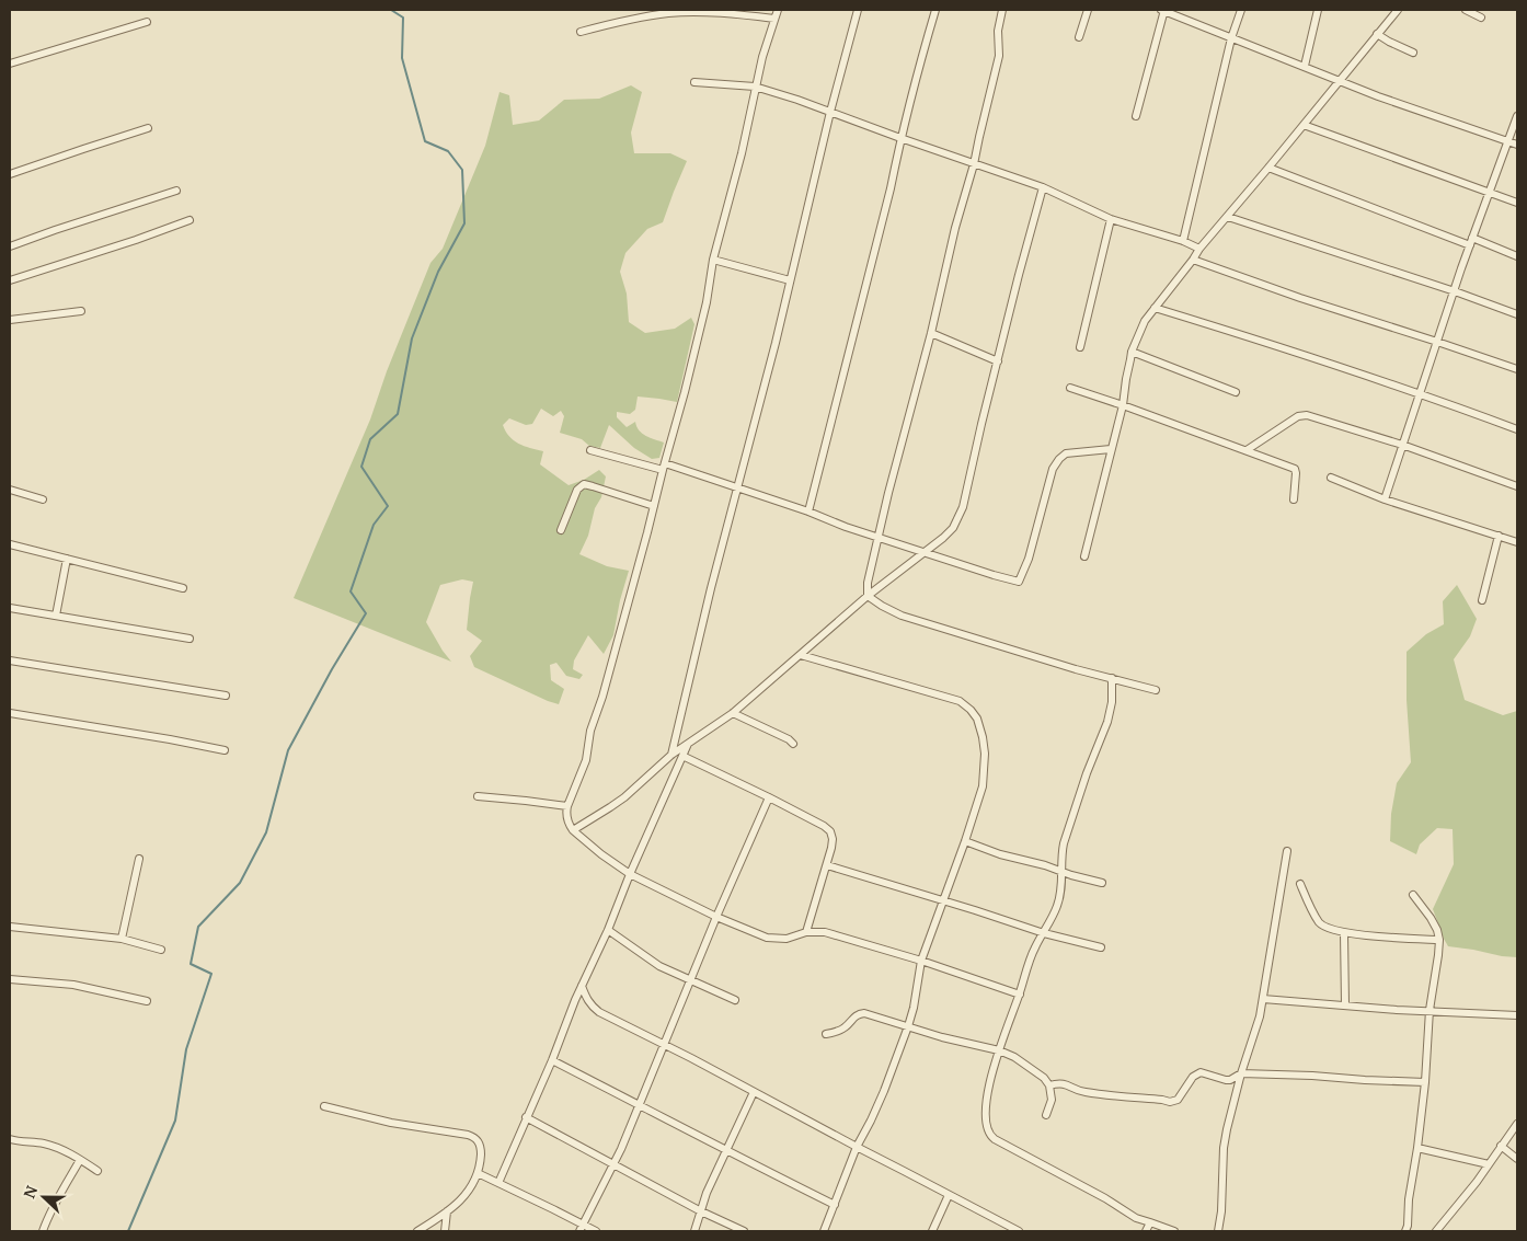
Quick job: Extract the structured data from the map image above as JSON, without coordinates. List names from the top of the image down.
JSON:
{
  "north": "left"
}
